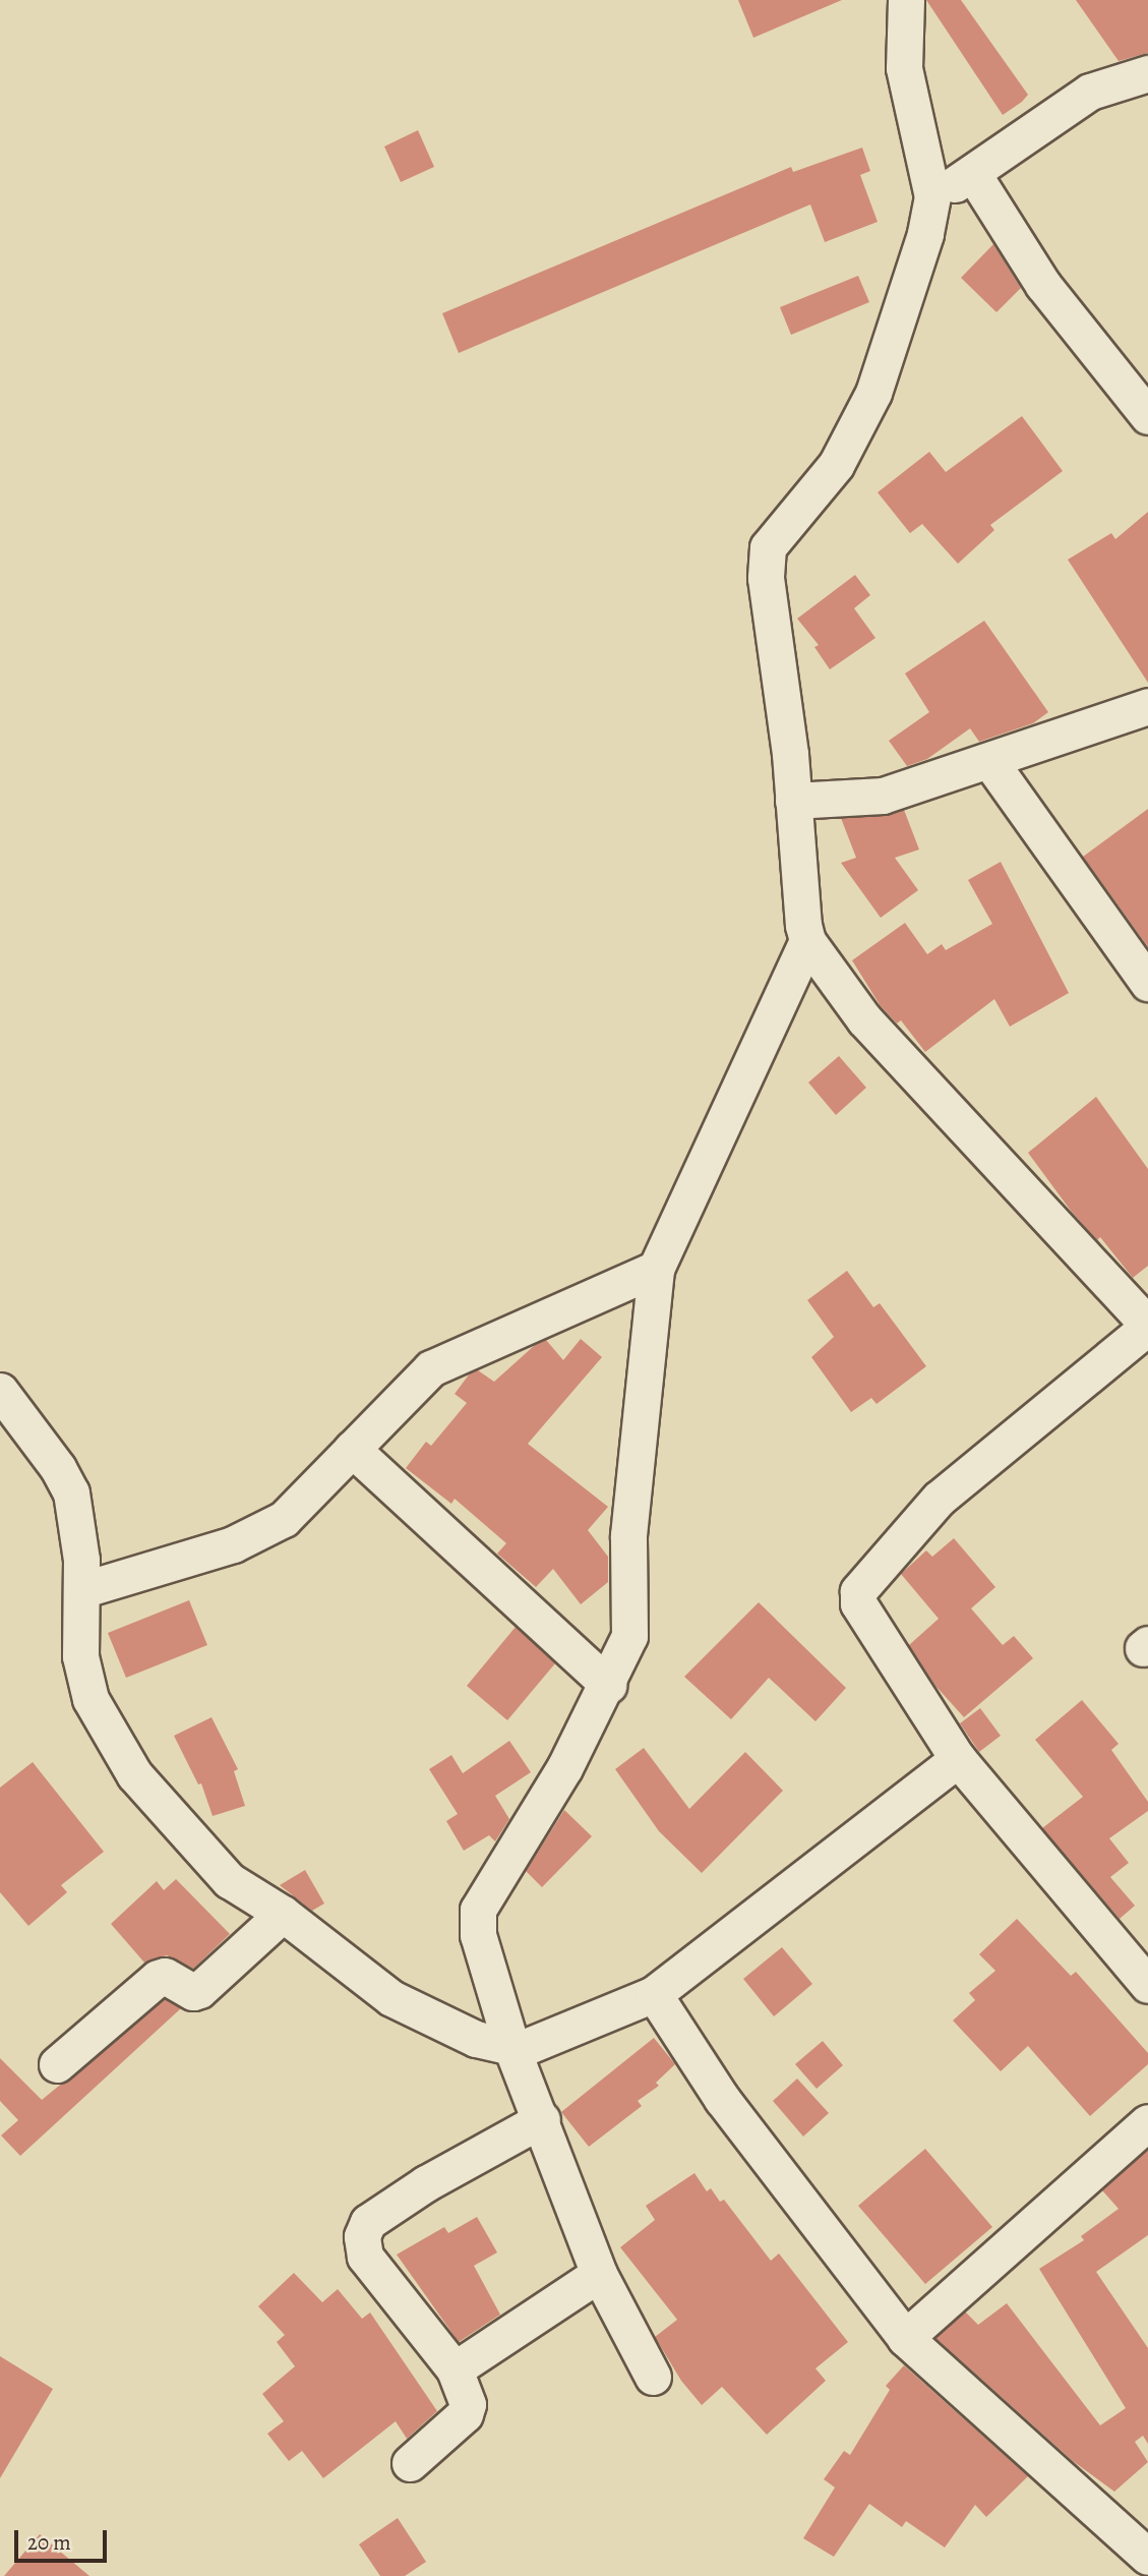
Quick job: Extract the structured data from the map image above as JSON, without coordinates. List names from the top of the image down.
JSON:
{
  "scale_bar": "20 m"
}
